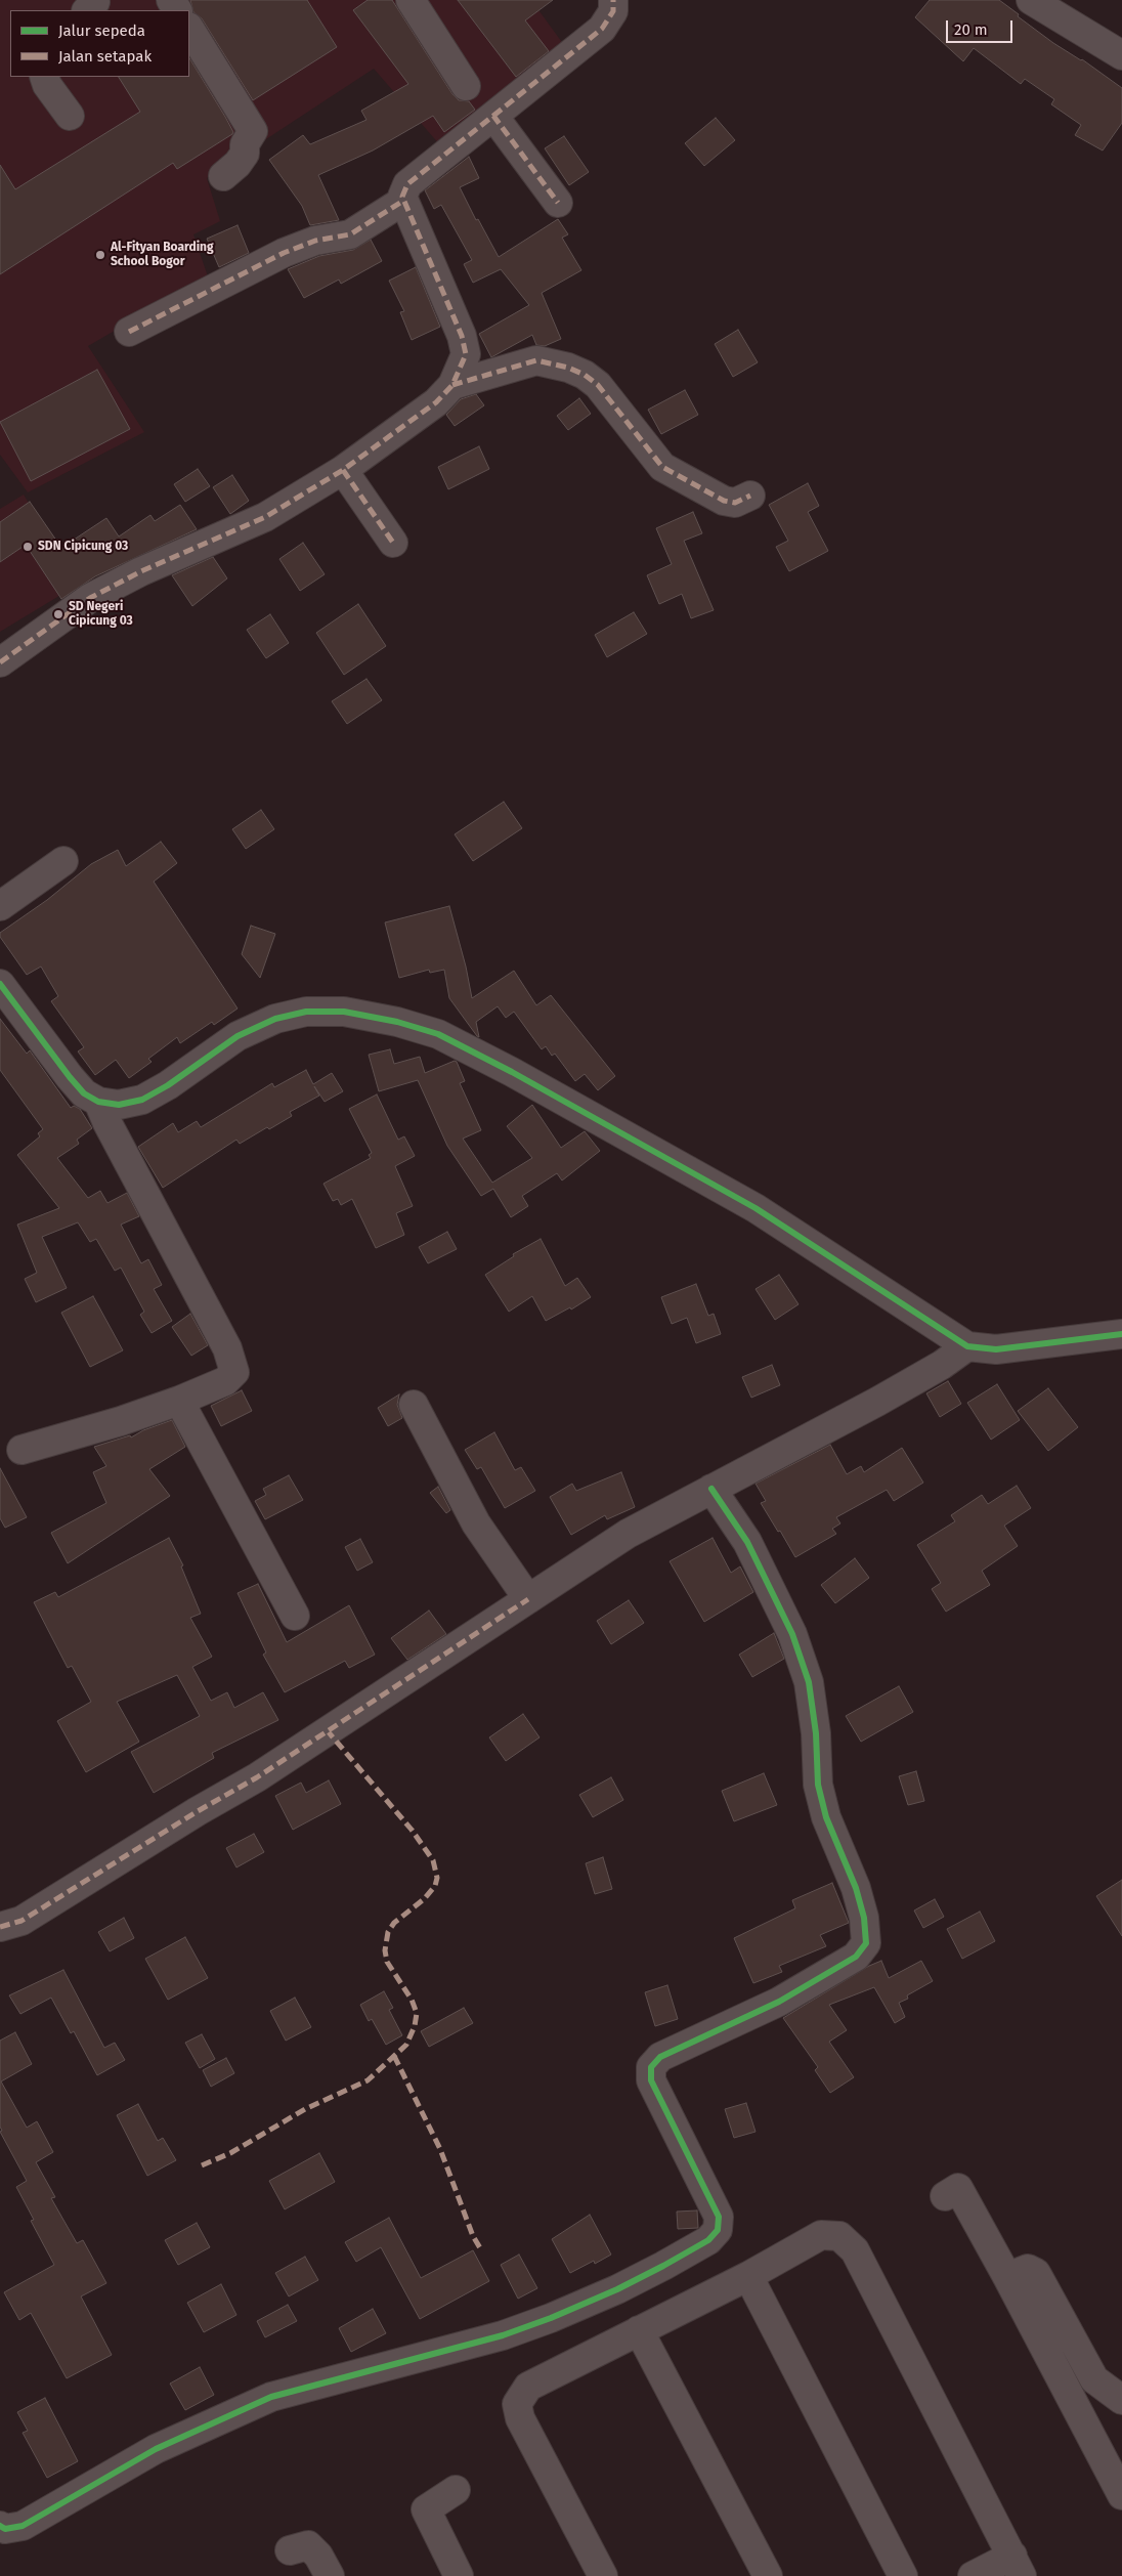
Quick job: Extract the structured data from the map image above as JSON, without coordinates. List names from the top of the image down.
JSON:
{
  "places": ["Al-Fityan Boarding School Bogor", "SDN Cipicung 03", "SD Negeri Cipicung 03"],
  "legend": ["Jalur sepeda", "Jalan setapak"],
  "scale_bar": "20 m"
}
